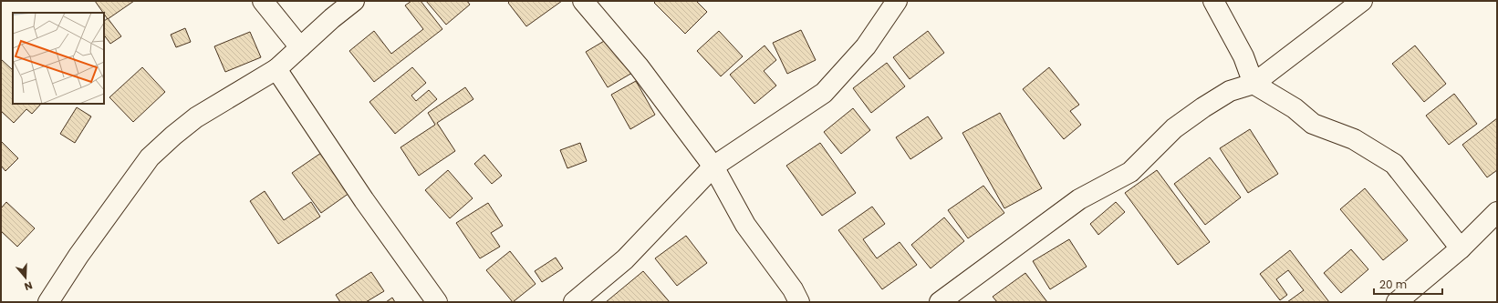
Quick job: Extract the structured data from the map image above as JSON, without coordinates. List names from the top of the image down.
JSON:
{
  "scale_bar": "20 m",
  "north": "bottom"
}
